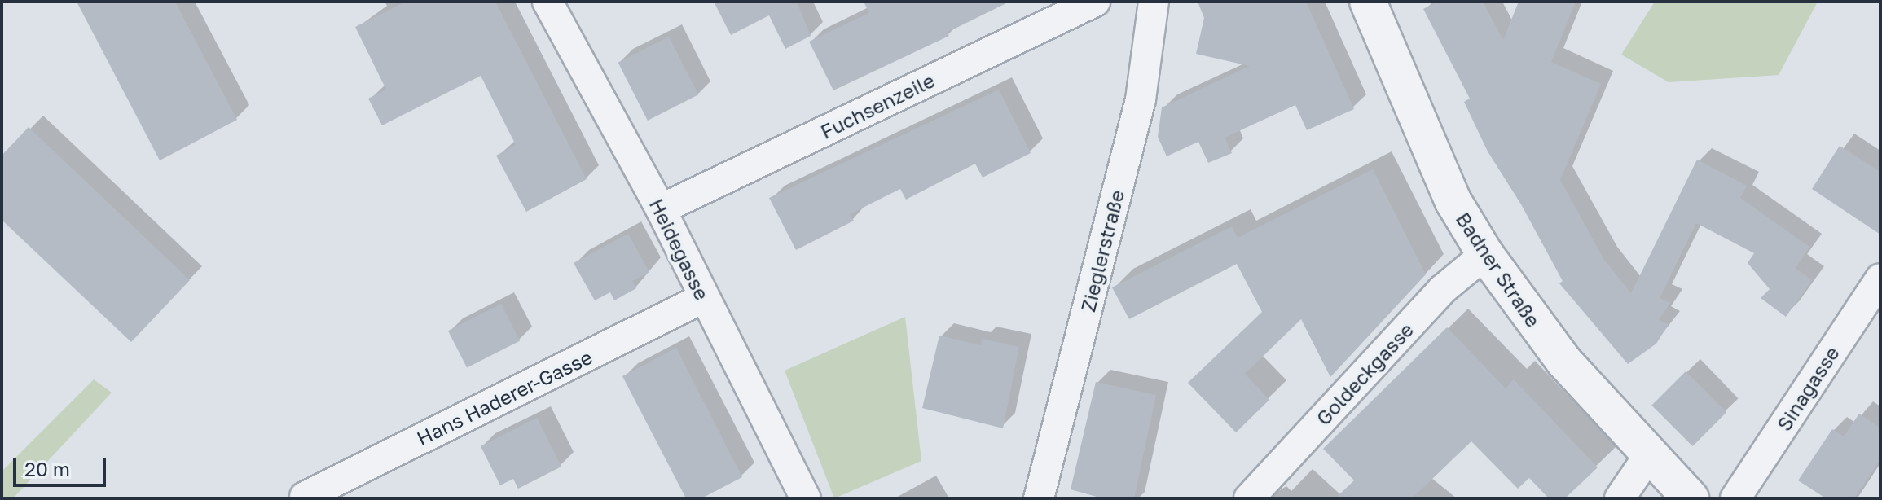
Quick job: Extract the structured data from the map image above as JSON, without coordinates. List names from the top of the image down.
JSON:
{
  "streets": {
    "street": [
      "Fuchsenzeile",
      "Heidegasse",
      "Zieglerstraße",
      "Badner Straße",
      "Goldeckgasse",
      "Sinagasse",
      "Hans Haderer-Gasse"
    ]
  },
  "crossings": [
    ["Fuchsenzeile", "Heidegasse"],
    ["Heidegasse", "Hans Haderer-Gasse"],
    ["Badner Straße", "Goldeckgasse"]
  ],
  "scale_bar": "20 m"
}
